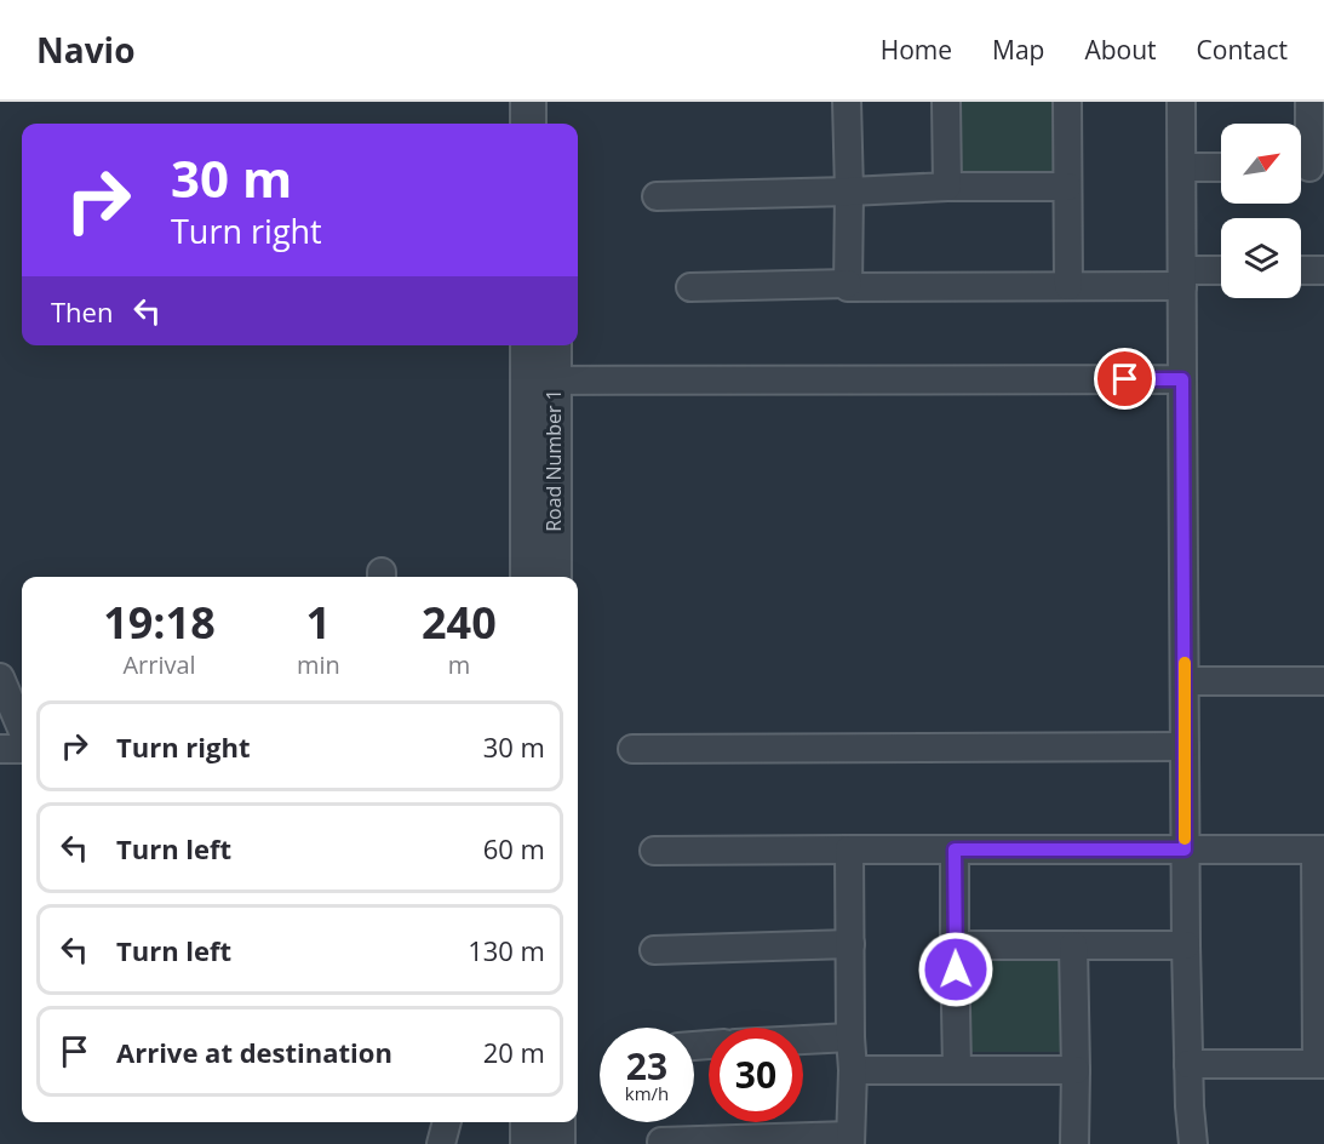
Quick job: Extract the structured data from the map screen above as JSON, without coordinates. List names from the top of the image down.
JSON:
{
  "streets": {
    "street": ["Road Number 1"]
  },
  "north": "top right",
  "page": {
    "header": "Navio",
    "nav": [
      "Home",
      "Map",
      "About",
      "Contact"
    ],
    "turn": ["30 m", "Turn right"],
    "then": "Then",
    "eta": [
      "19:18",
      "Arrival",
      "1",
      "min",
      "240",
      "m"
    ],
    "list": [
      {
        "name": "Turn right",
        "value": "30 m"
      },
      {
        "name": "Turn left",
        "value": "60 m"
      },
      {
        "name": "Turn left",
        "value": "130 m"
      },
      {
        "name": "Arrive at destination",
        "value": "20 m"
      }
    ],
    "speed": "23 km/h",
    "limit": "30"
  }
}
